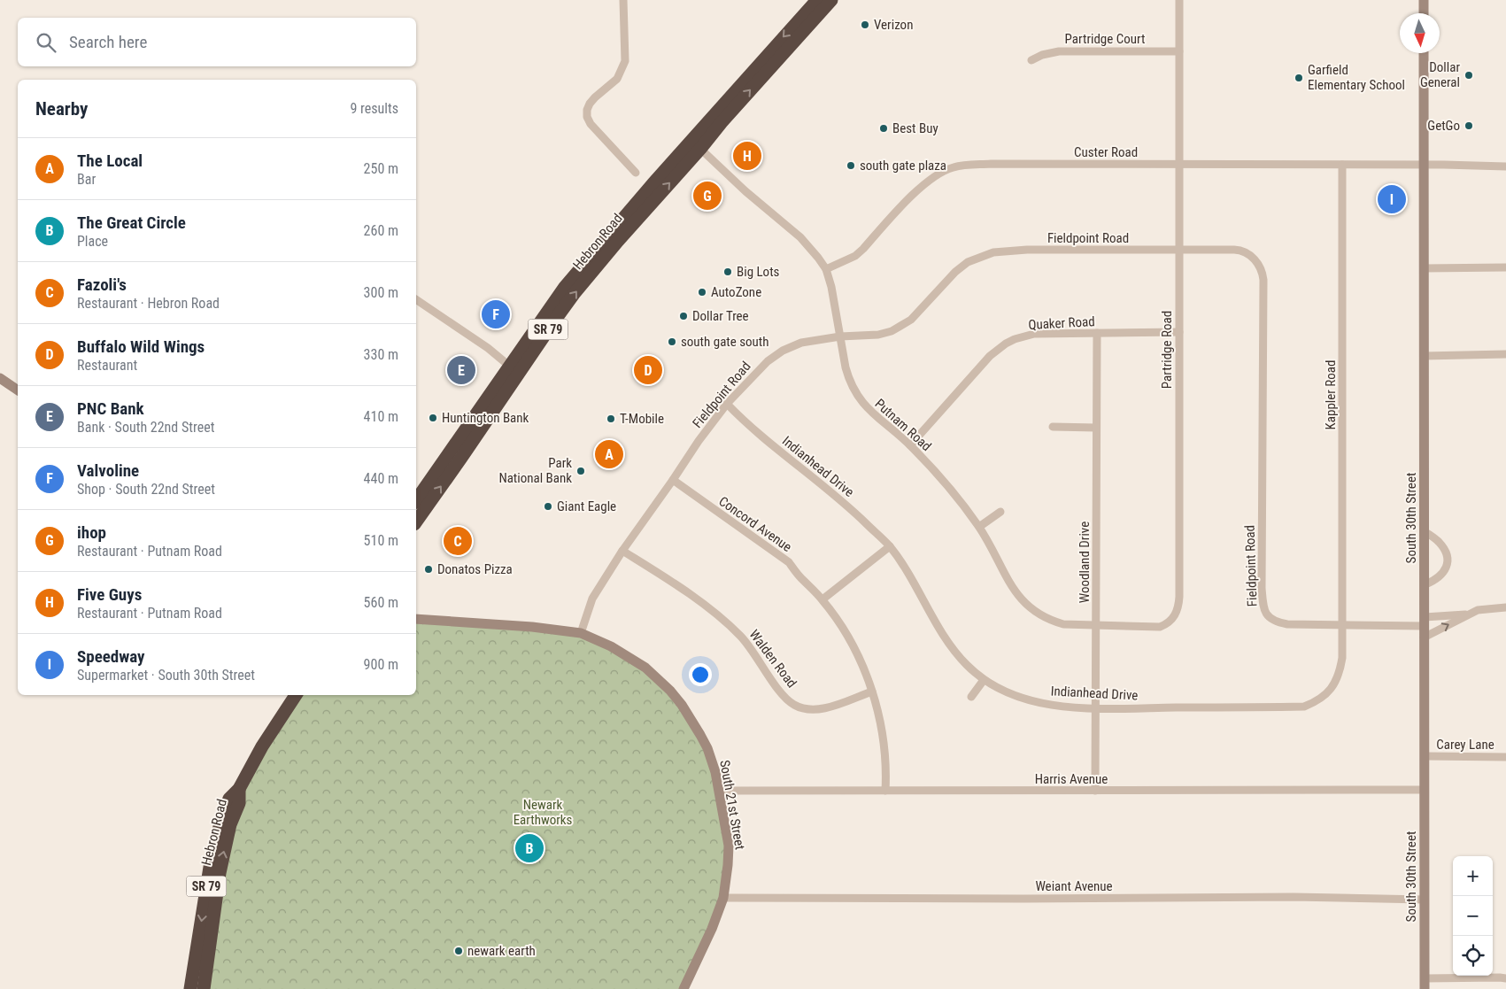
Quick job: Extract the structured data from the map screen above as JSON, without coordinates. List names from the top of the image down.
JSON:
{
  "streets": {
    "highway": ["Hebron Road", "SR 79"],
    "street": [
      "Partridge Court",
      "Custer Road",
      "Fieldpoint Road",
      "Quaker Road",
      "Partridge Road",
      "Kappler Road",
      "Putnam Road",
      "Indianhead Drive",
      "South 30th Street",
      "Concord Avenue",
      "Woodland Drive",
      "Walden Road",
      "Carey Lane",
      "Harris Avenue",
      "South 21st Street",
      "Weiant Avenue"
    ]
  },
  "crossings": [
    ["Partridge Court", "Partridge Road"],
    ["Custer Road", "Partridge Road"],
    ["Custer Road", "Kappler Road"],
    ["Custer Road", "Putnam Road"],
    ["Custer Road", "South 30th Street"],
    ["Fieldpoint Road", "Partridge Road"],
    ["Fieldpoint Road", "Kappler Road"],
    ["Fieldpoint Road", "Putnam Road"],
    ["Fieldpoint Road", "Indianhead Drive"],
    ["Fieldpoint Road", "South 30th Street"],
    ["Fieldpoint Road", "Concord Avenue"],
    ["Fieldpoint Road", "Walden Road"],
    ["Fieldpoint Road", "South 21st Street"],
    ["Hebron Road", "Putnam Road"],
    ["Quaker Road", "Partridge Road"],
    ["Quaker Road", "Putnam Road"],
    ["Quaker Road", "Woodland Drive"],
    ["Partridge Road", "Putnam Road"],
    ["Partridge Road", "Woodland Drive"],
    ["Kappler Road", "Indianhead Drive"],
    ["Putnam Road", "Woodland Drive"],
    ["Indianhead Drive", "Woodland Drive"],
    ["South 30th Street", "Carey Lane"],
    ["South 30th Street", "Harris Avenue"],
    ["South 30th Street", "Weiant Avenue"],
    ["Concord Avenue", "Walden Road"],
    ["Concord Avenue", "Harris Avenue"],
    ["Woodland Drive", "Harris Avenue"],
    ["Harris Avenue", "South 21st Street"],
    ["South 21st Street", "Weiant Avenue"]
  ],
  "parks": ["Newark Earthworks"],
  "places": [
    "Verizon",
    "Dollar General",
    "Garfield Elementary School",
    "GetGo",
    "Best Buy",
    "south gate plaza",
    "Big Lots",
    "AutoZone",
    "Dollar Tree",
    "south gate south",
    "Huntington Bank",
    "T-Mobile",
    "Park National Bank",
    "Giant Eagle",
    "Donatos Pizza",
    "newark earth"
  ],
  "north": "bottom",
  "page": {
    "search": "Search here",
    "heading": ["Nearby", "9 results"],
    "list": [
      {
        "mark": "A",
        "name": "The Local",
        "note": "Bar",
        "value": "250 m"
      },
      {
        "mark": "B",
        "name": "The Great Circle",
        "note": "Place",
        "value": "260 m"
      },
      {
        "mark": "C",
        "name": "Fazoli's",
        "note": "Restaurant · Hebron Road",
        "value": "300 m"
      },
      {
        "mark": "D",
        "name": "Buffalo Wild Wings",
        "note": "Restaurant",
        "value": "330 m"
      },
      {
        "mark": "E",
        "name": "PNC Bank",
        "note": "Bank · South 22nd Street",
        "value": "410 m"
      },
      {
        "mark": "F",
        "name": "Valvoline",
        "note": "Shop · South 22nd Street",
        "value": "440 m"
      },
      {
        "mark": "G",
        "name": "ihop",
        "note": "Restaurant · Putnam Road",
        "value": "510 m"
      },
      {
        "mark": "H",
        "name": "Five Guys",
        "note": "Restaurant · Putnam Road",
        "value": "560 m"
      },
      {
        "mark": "I",
        "name": "Speedway",
        "note": "Supermarket · South 30th Street",
        "value": "900 m"
      }
    ],
    "pins": [
      "H",
      "G",
      "I",
      "F",
      "D",
      "E",
      "A",
      "C",
      "B"
    ],
    "map_buttons": ["+", "−"]
  }
}
